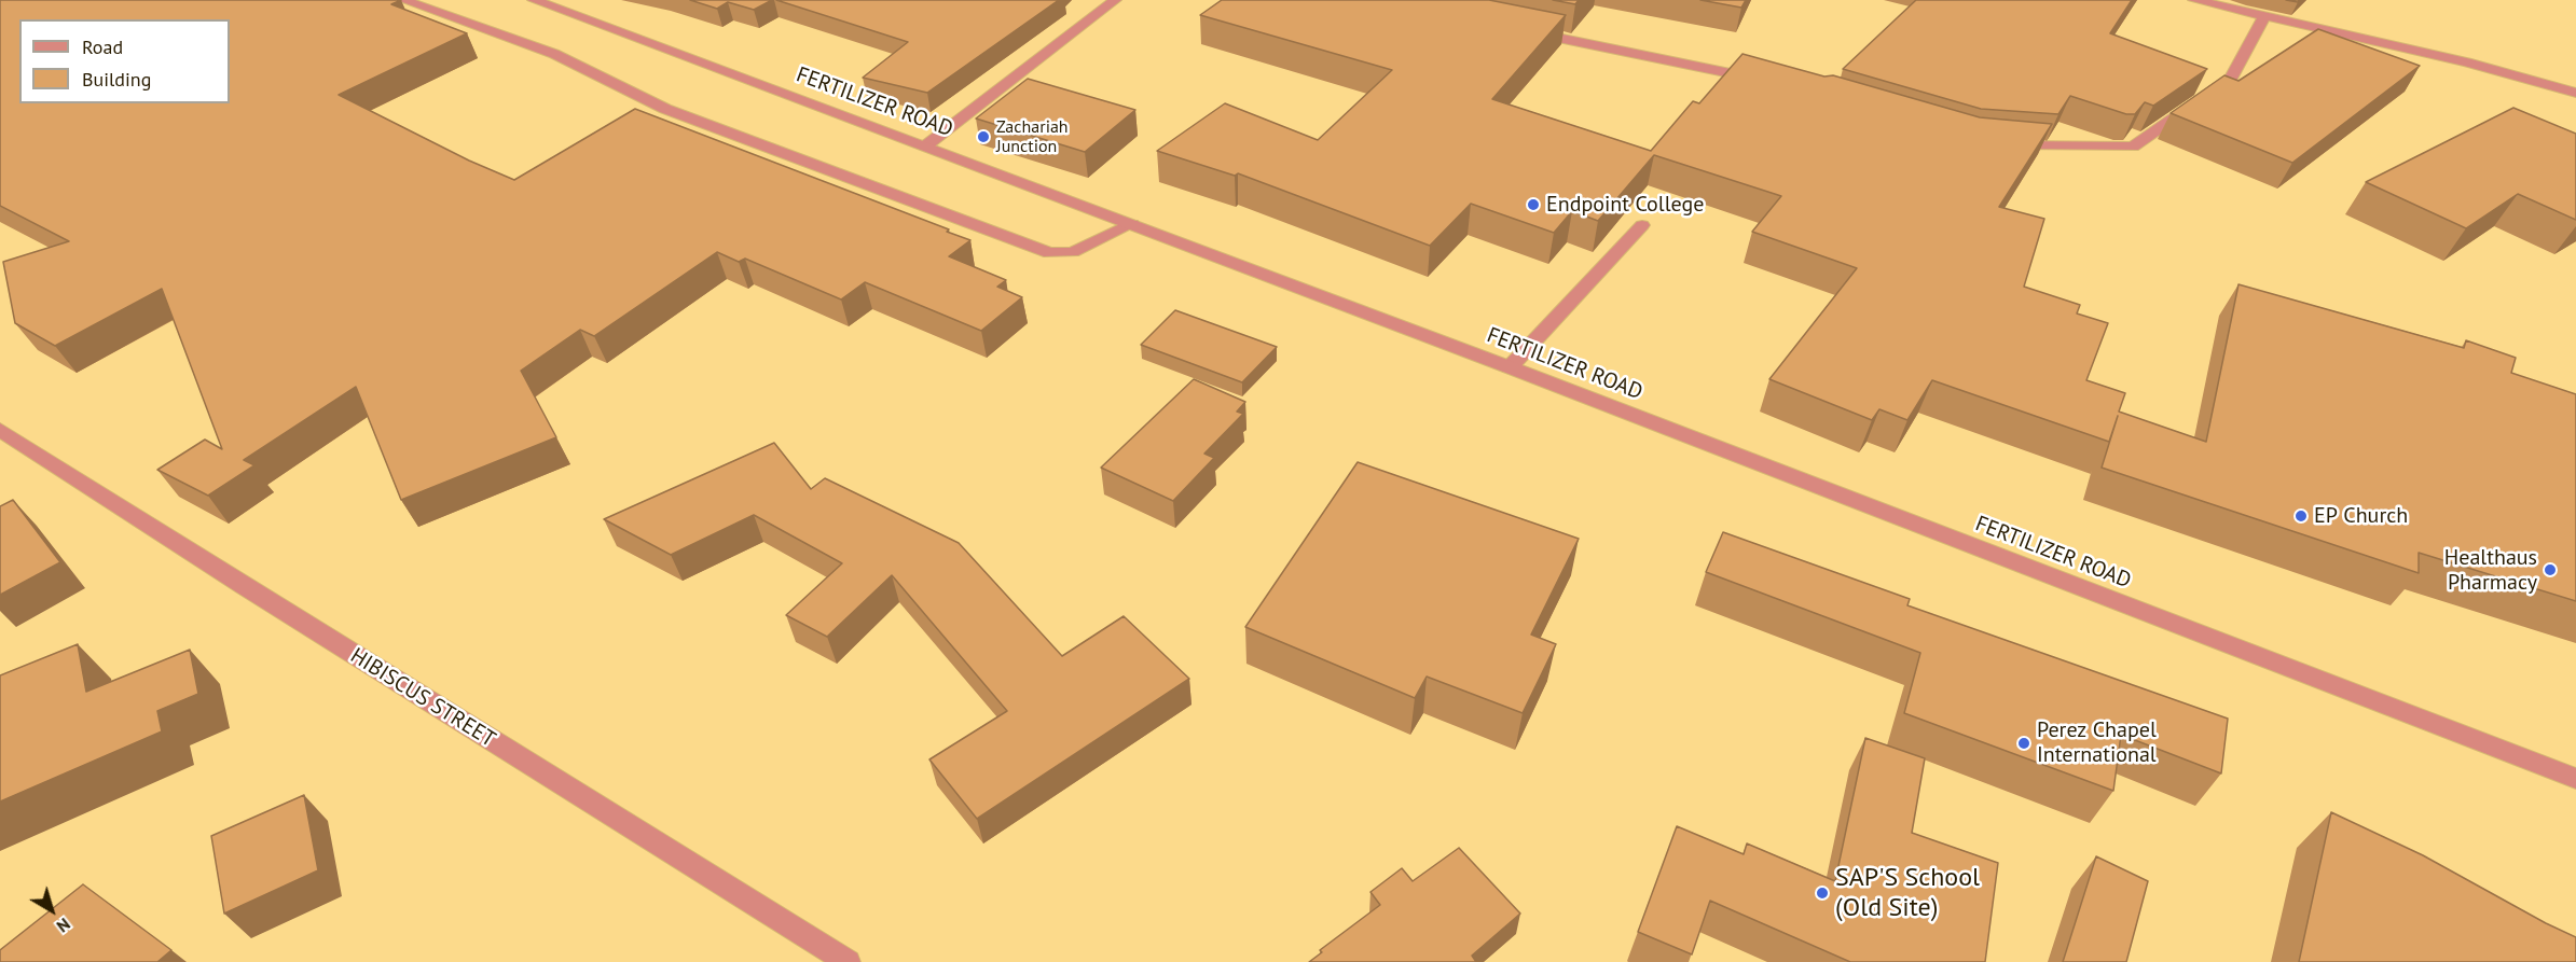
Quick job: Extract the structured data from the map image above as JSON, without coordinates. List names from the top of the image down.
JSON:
{
  "streets": {
    "street": ["FERTILIZER ROAD", "HIBISCUS STREET"]
  },
  "places": [
    "Zachariah Junction",
    "Endpoint College",
    "EP Church",
    "Healthaus Pharmacy",
    "Perez Chapel International",
    "SAP'S School (Old Site)"
  ],
  "legend": ["Road", "Building"],
  "north": "bottom right"
}
